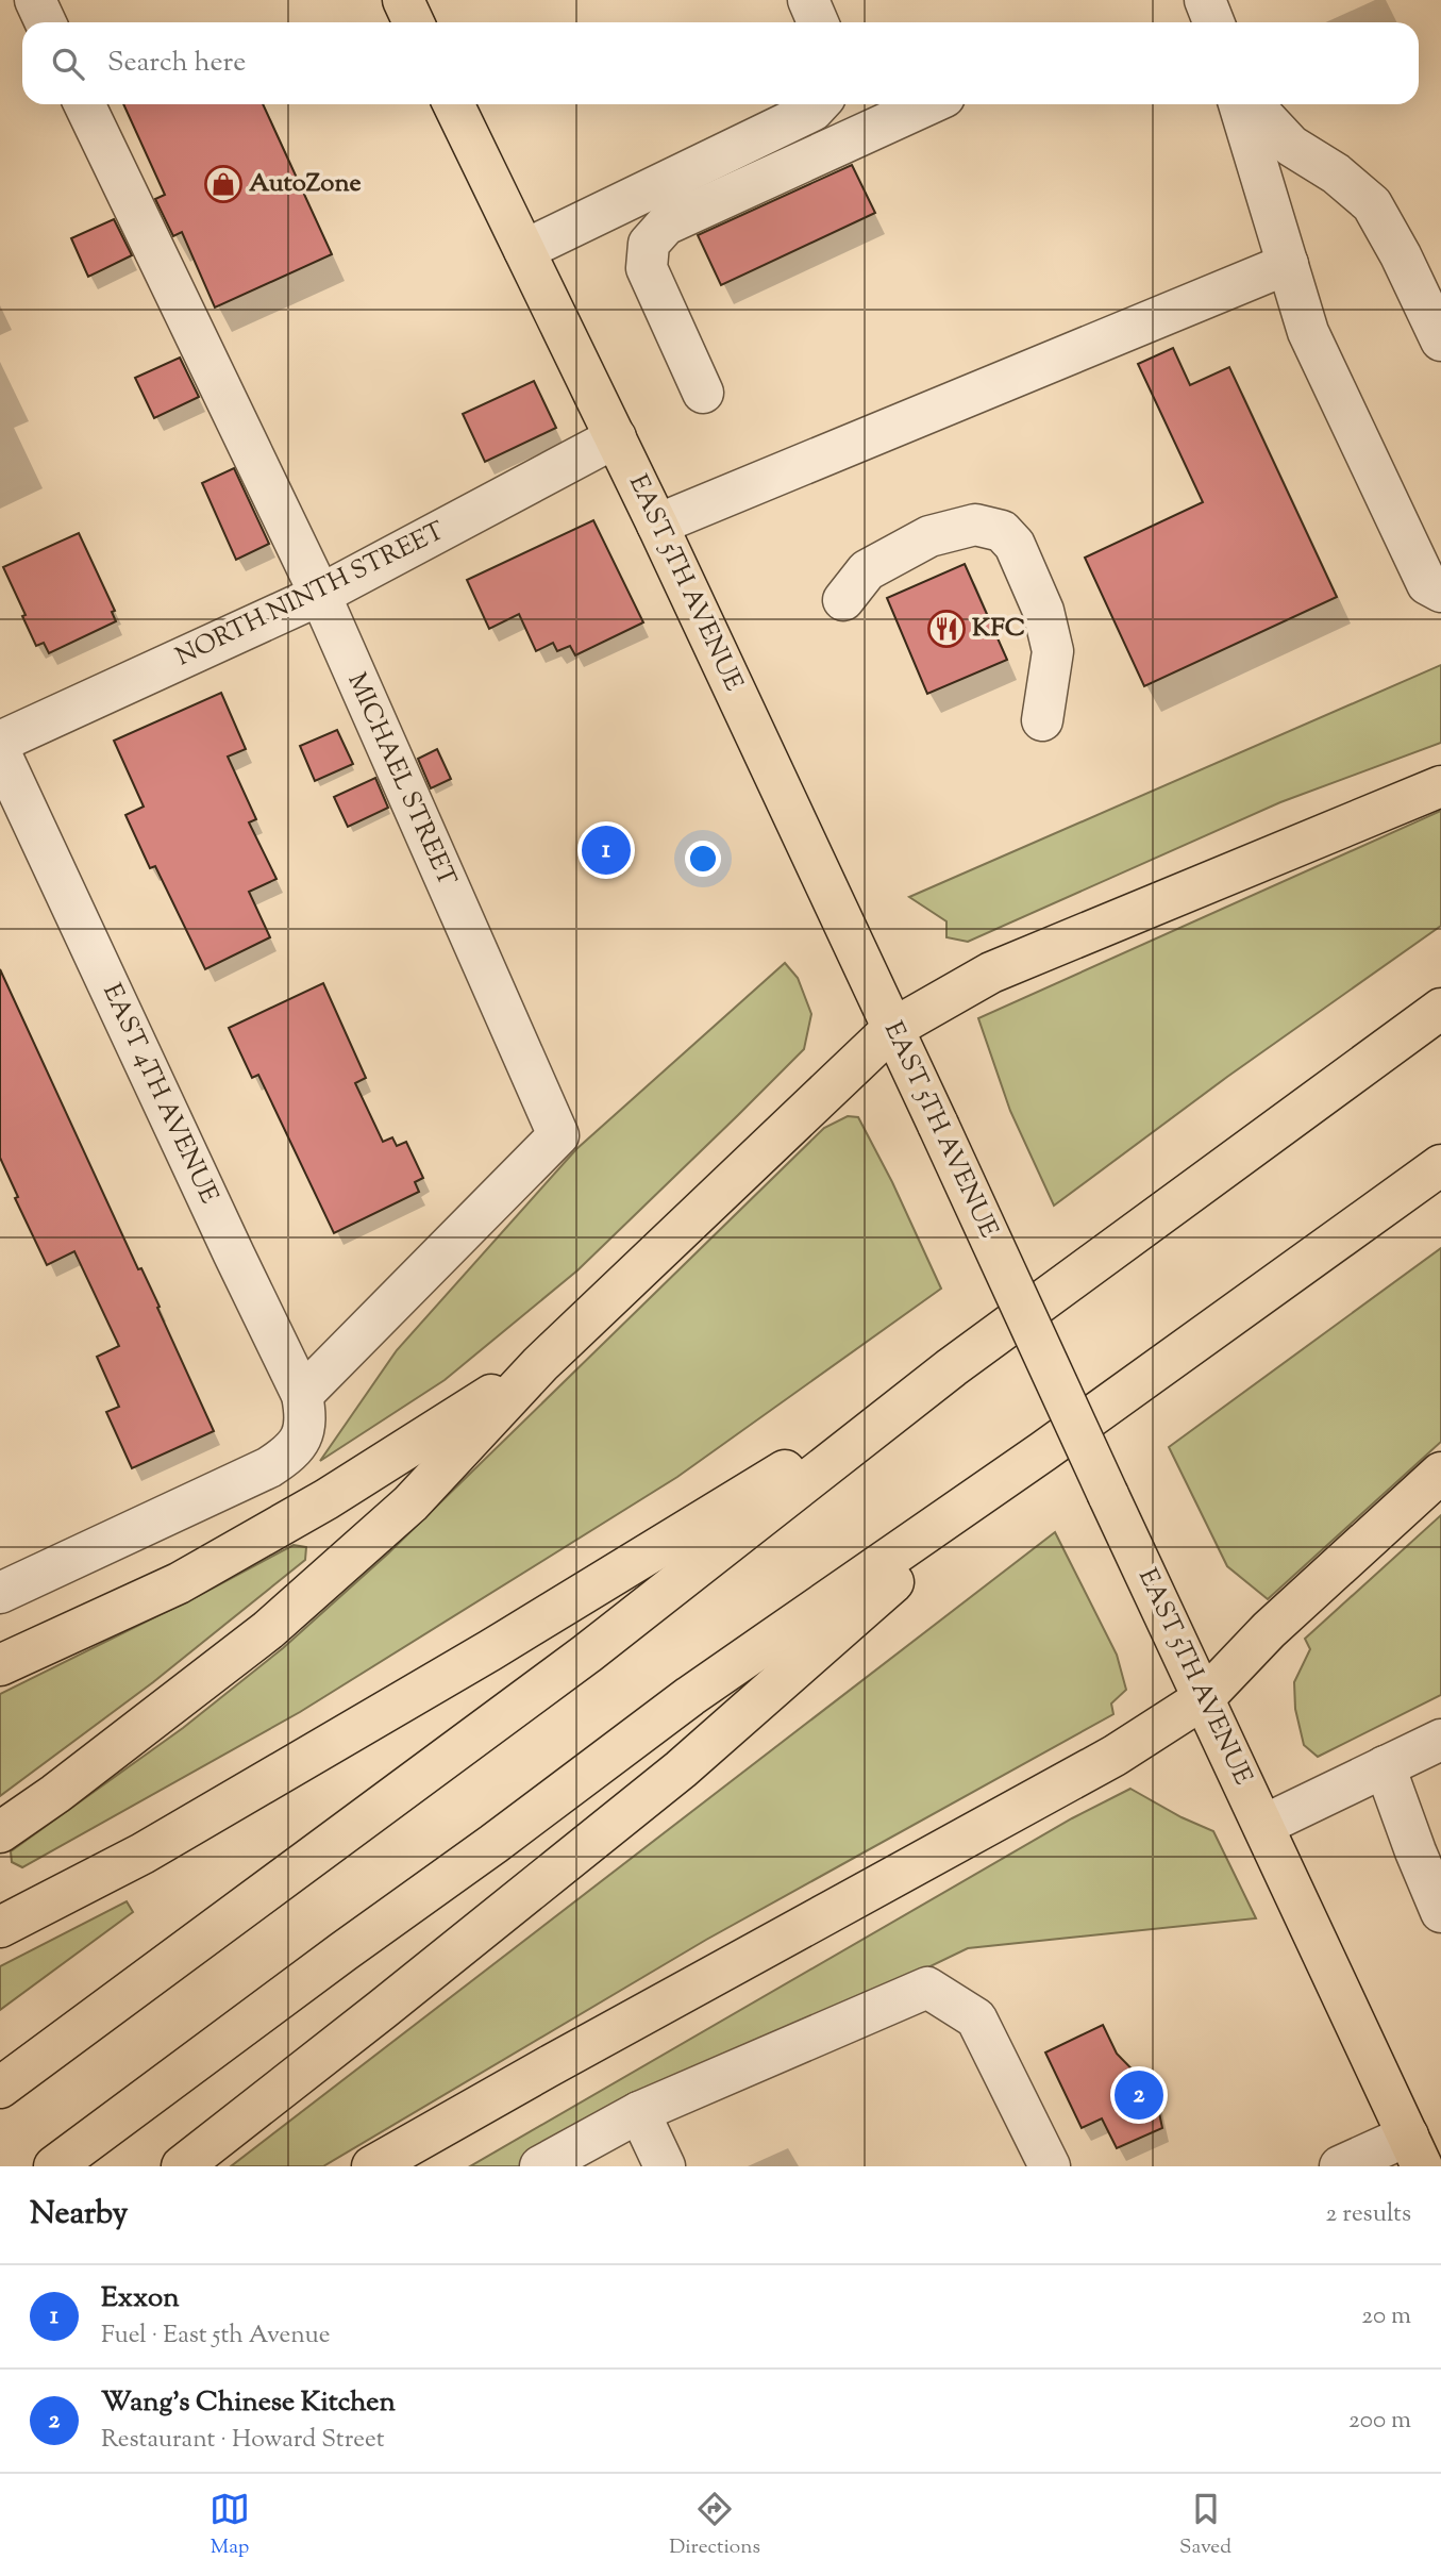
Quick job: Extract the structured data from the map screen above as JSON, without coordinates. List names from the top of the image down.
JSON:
{
  "streets": {
    "main road": ["EAST 5TH AVENUE"],
    "street": ["NORTH NINTH STREET", "MICHAEL STREET", "EAST 4TH AVENUE"]
  },
  "crossings": [
    ["EAST 5TH AVENUE", "NORTH NINTH STREET"],
    ["NORTH NINTH STREET", "MICHAEL STREET"],
    ["MICHAEL STREET", "EAST 4TH AVENUE"]
  ],
  "places": {
    "shop": ["AutoZone"],
    "restaurant": ["KFC"]
  },
  "page": {
    "search": "Search here",
    "pins": ["1", "2"],
    "heading": ["Nearby", "2 results"],
    "list": [
      {
        "mark": "1",
        "name": "Exxon",
        "note": "Fuel · East 5th Avenue",
        "value": "20 m"
      },
      {
        "mark": "2",
        "name": "Wang's Chinese Kitchen",
        "note": "Restaurant · Howard Street",
        "value": "200 m"
      }
    ],
    "nav": ["Map", "Directions", "Saved"]
  }
}
